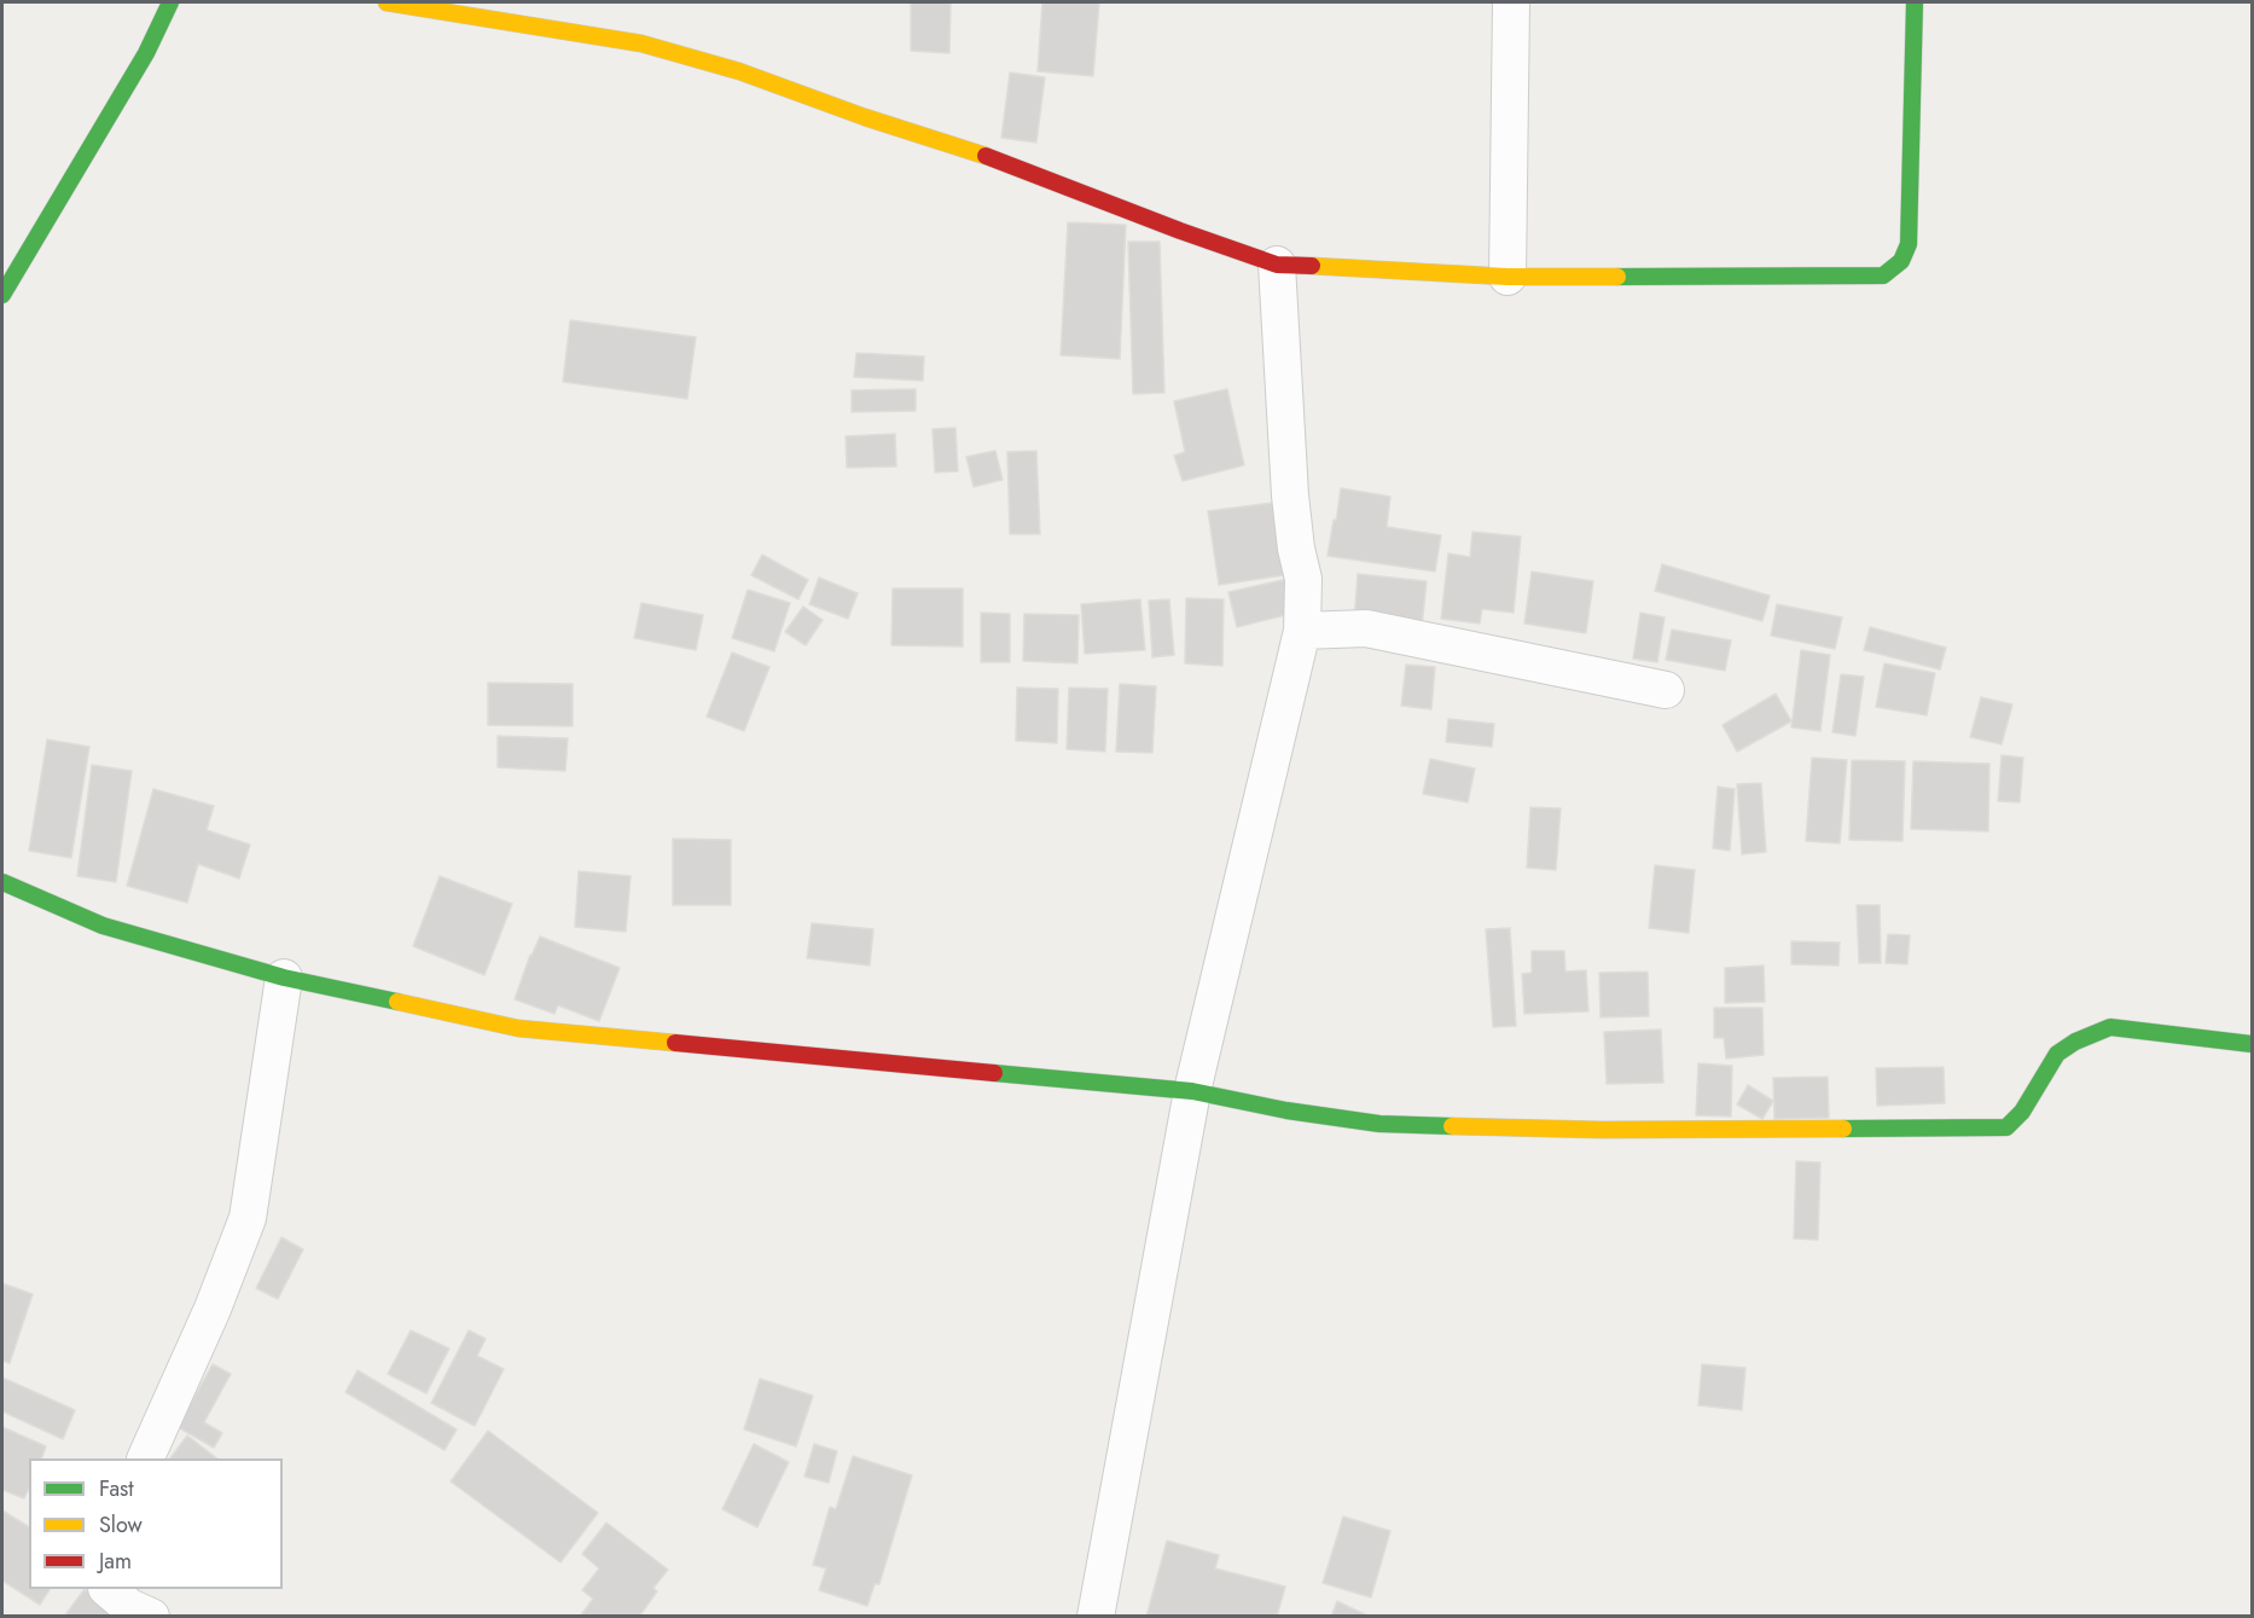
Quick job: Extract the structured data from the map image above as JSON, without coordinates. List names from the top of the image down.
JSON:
{
  "legend": ["Fast", "Slow", "Jam"]
}
